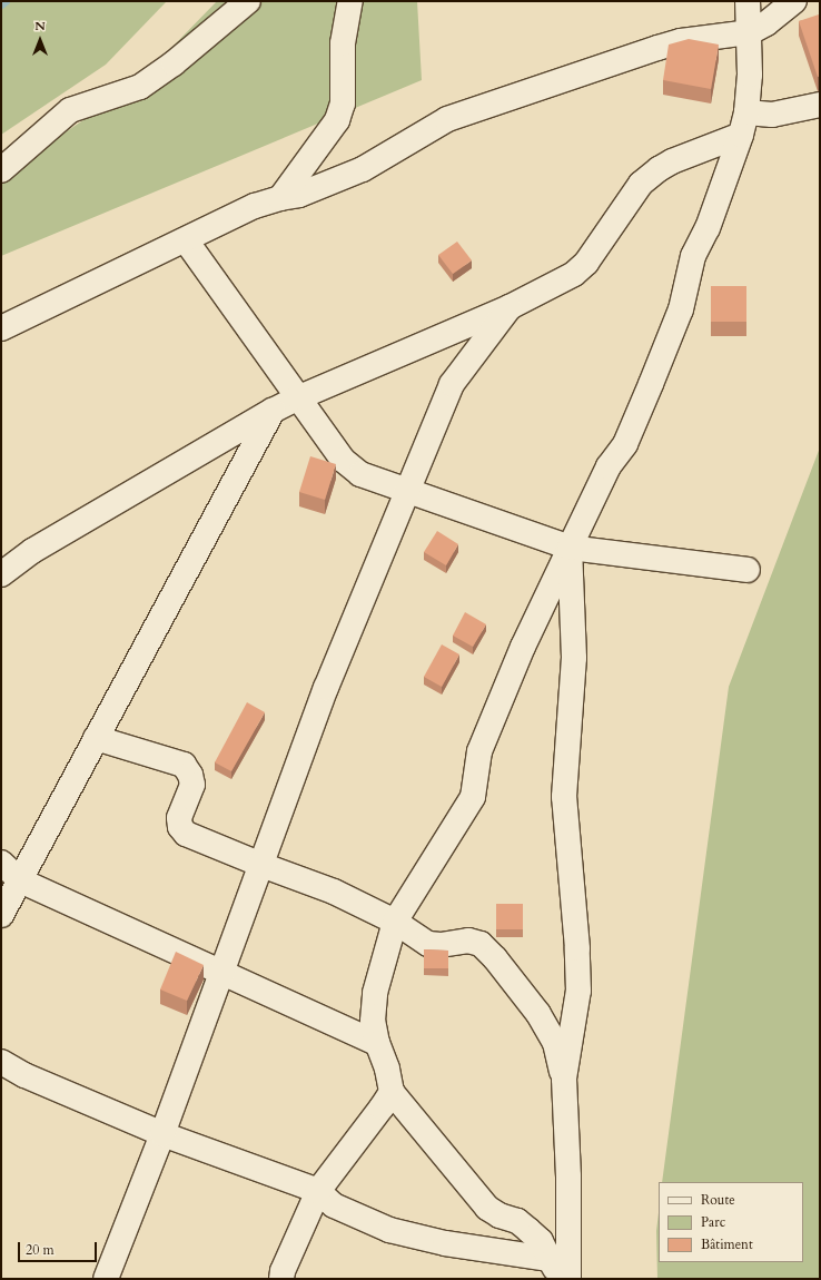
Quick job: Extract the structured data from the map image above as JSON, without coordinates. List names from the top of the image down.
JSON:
{
  "legend": ["Route", "Parc", "Bâtiment"],
  "scale_bar": "20 m",
  "north": "top"
}
